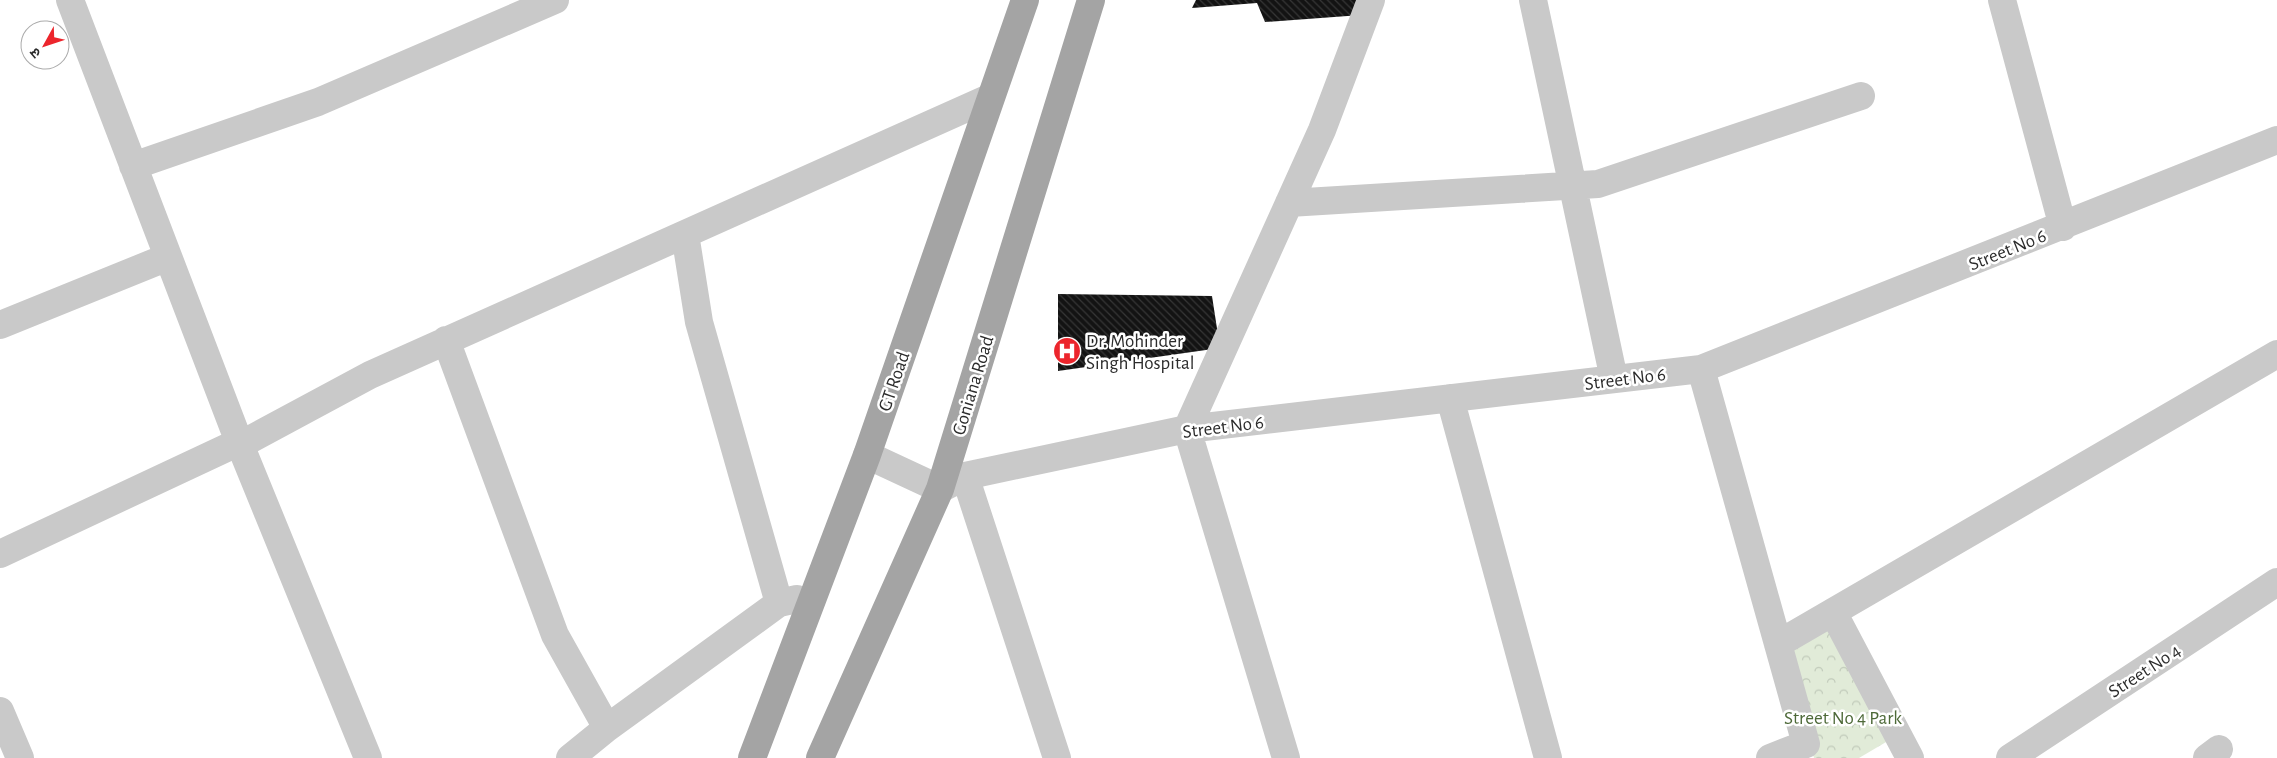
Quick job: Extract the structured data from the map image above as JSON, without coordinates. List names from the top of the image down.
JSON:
{
  "streets": {
    "main road": ["GT Road", "Goniana Road"],
    "street": ["Street No 6", "Street No 4"]
  },
  "crossings": [
    ["Street No 6", "Goniana Road"]
  ],
  "parks": ["Street No 4 Park"],
  "places": {
    "hospital": ["Dr. Mohinder Singh Hospital"]
  },
  "north": "bottom left"
}
